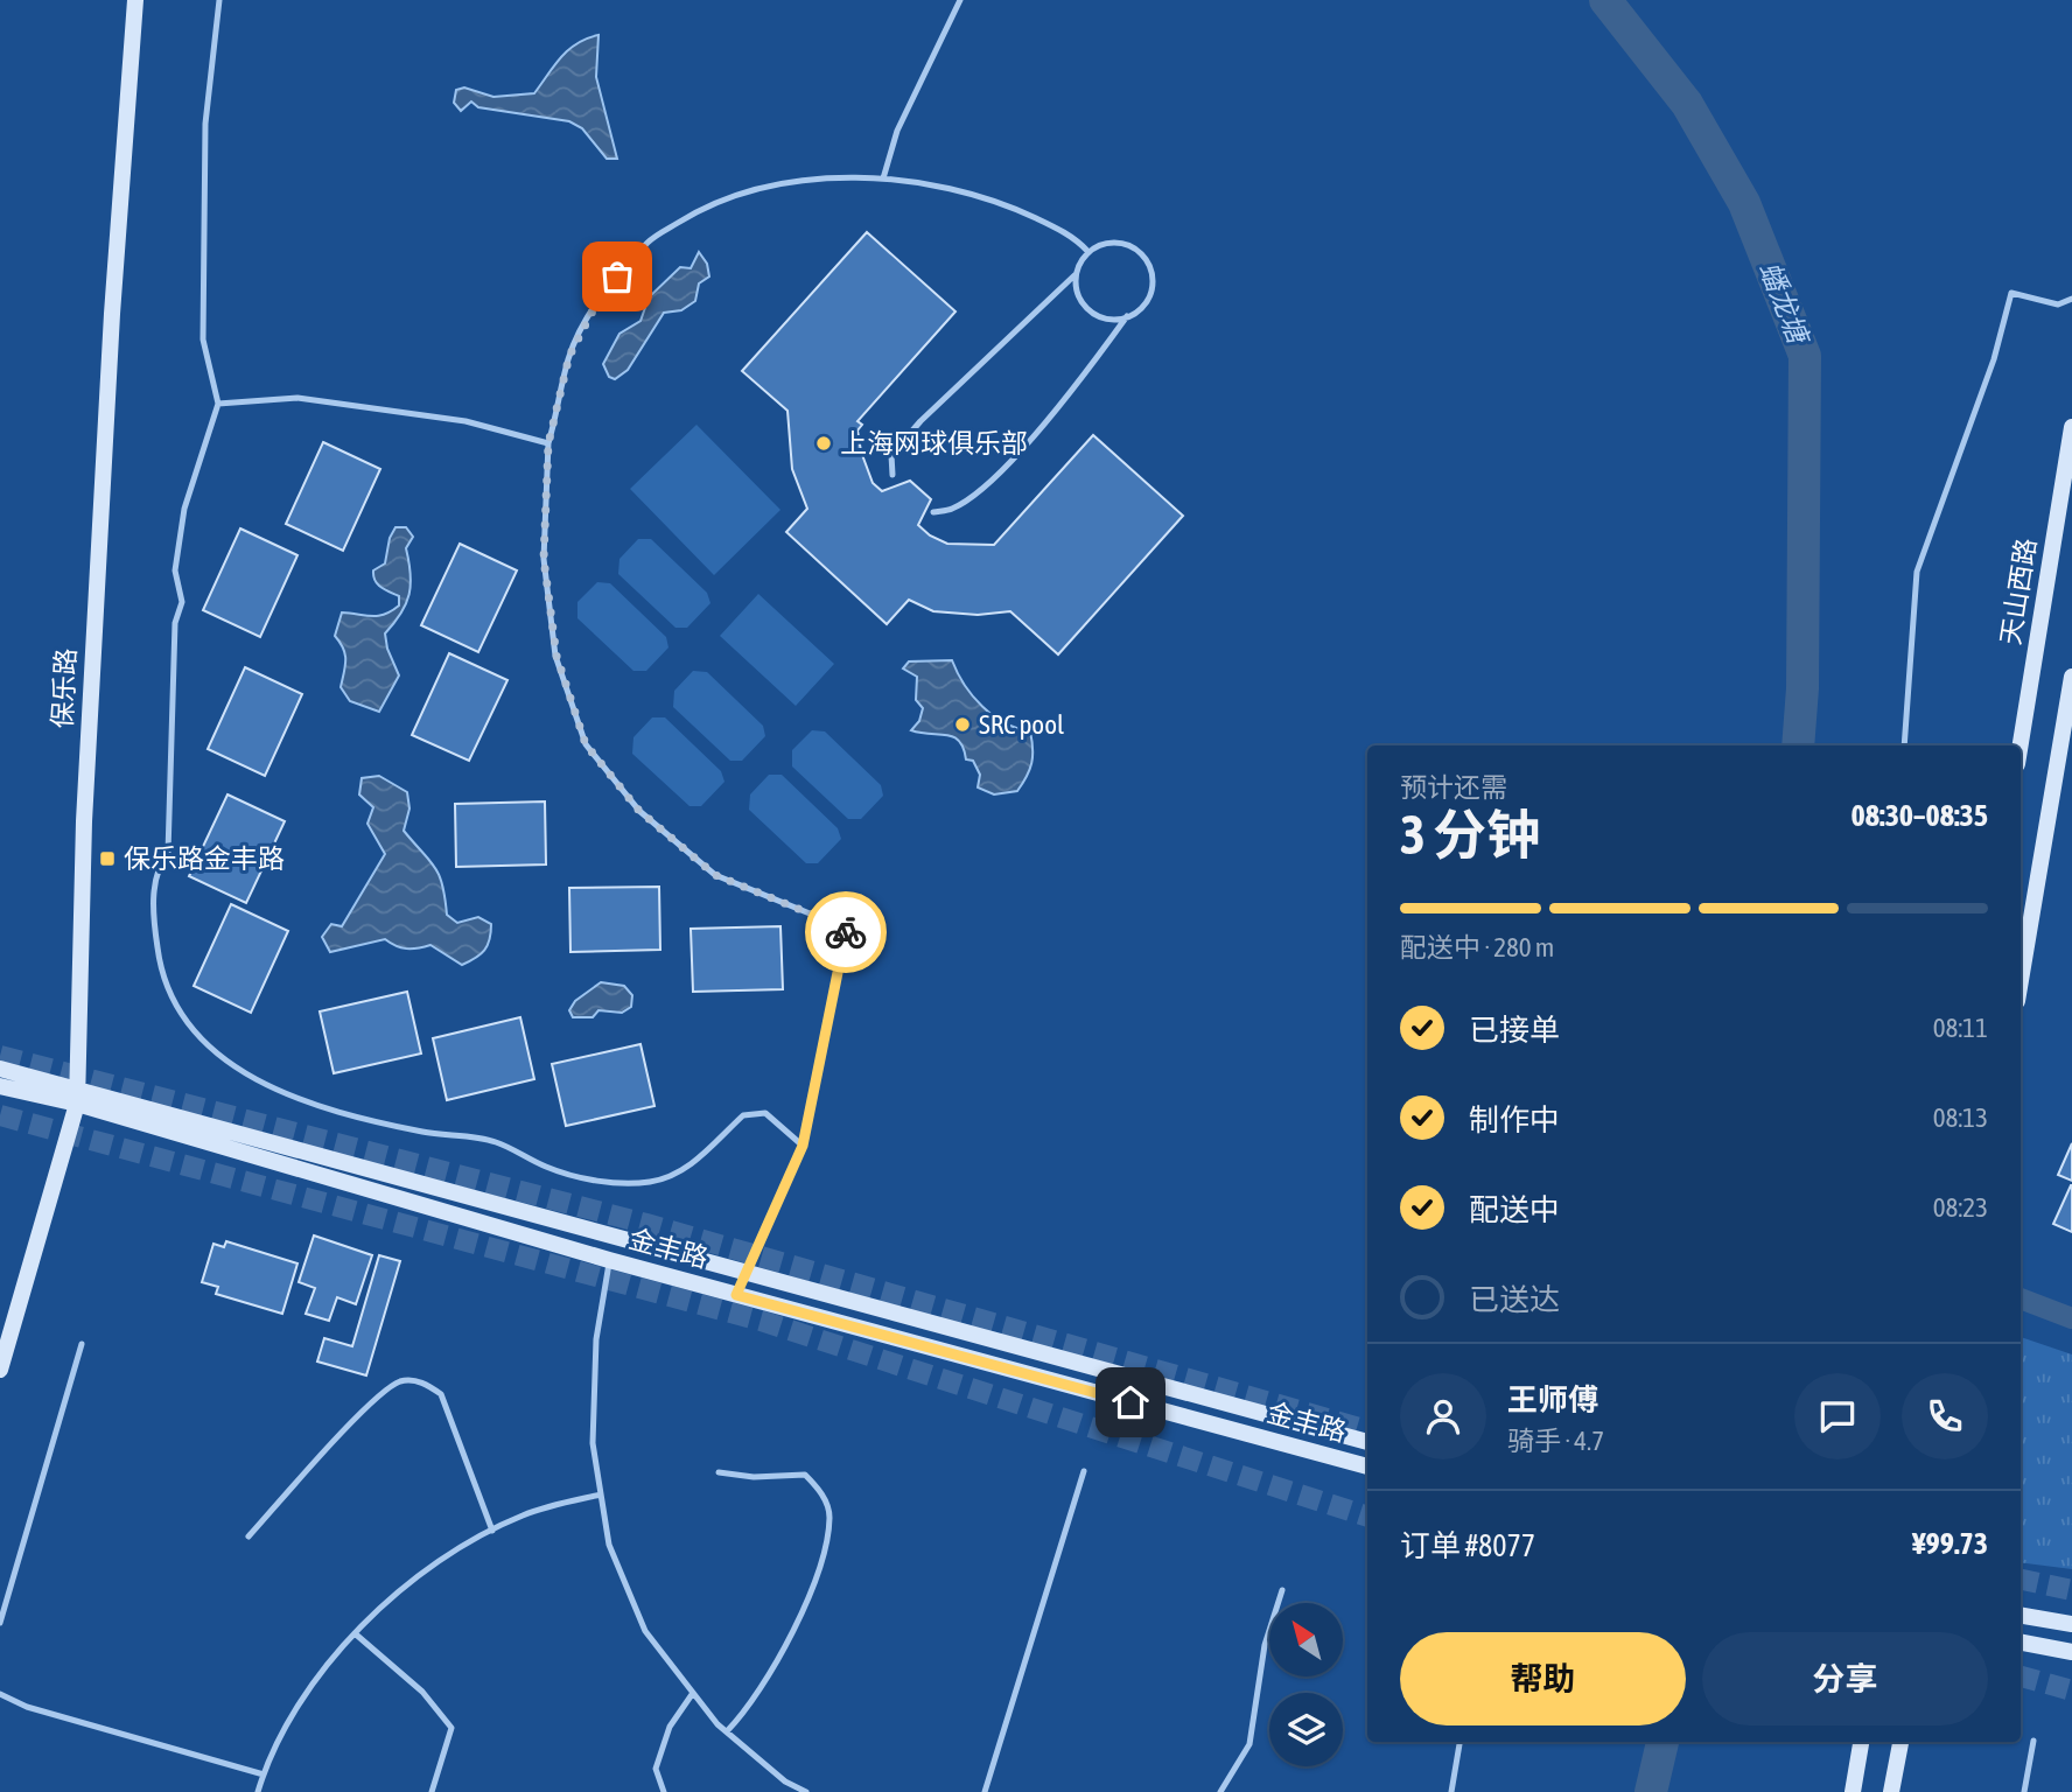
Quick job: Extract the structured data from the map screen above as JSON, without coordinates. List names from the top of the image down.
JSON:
{
  "streets": {
    "main road": ["天山西路", "保乐路", "金丰路"]
  },
  "crossings": [
    ["保乐路", "金丰路"]
  ],
  "water": ["蟠龙塘"],
  "places": {
    "other": ["上海网球俱乐部", "SRC pool"],
    "transit": ["保乐路金丰路"]
  },
  "north": "top left",
  "page": {
    "heading": ["3 分钟", "预计还需", "08:30–08:35"],
    "panel": [
      "王师傅",
      "骑手 · 4.7",
      "订单 #8077",
      "¥99.73"
    ],
    "bar": "配送中 · 280 m",
    "list": [
      ["已接单", "08:11"],
      ["制作中", "08:13"],
      ["配送中", "08:23"],
      "已送达"
    ],
    "buttons": ["帮助", "分享"]
  }
}
